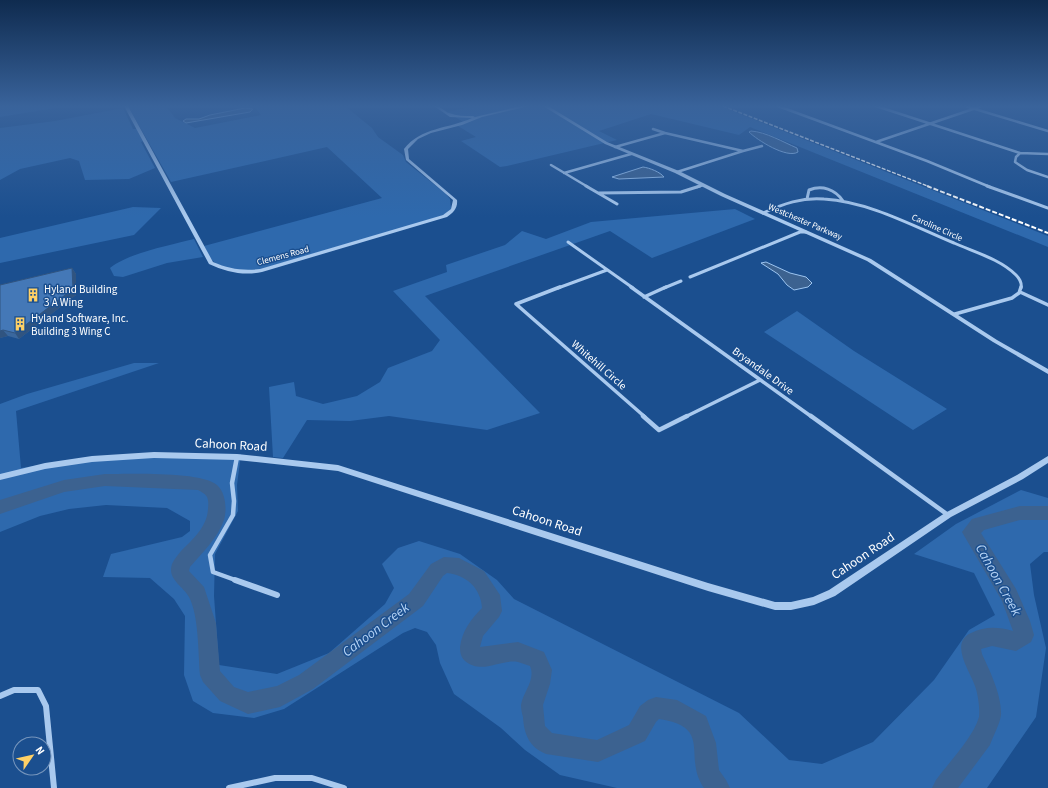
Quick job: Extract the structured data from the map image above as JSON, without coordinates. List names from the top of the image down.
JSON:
{
  "streets": {
    "street": [
      "Westchester Parkway",
      "Caroline Circle",
      "Clemens Road",
      "Whitehill Circle",
      "Bryandale Drive",
      "Cahoon Road"
    ]
  },
  "crossings": [
    ["Westchester Parkway", "Caroline Circle"],
    ["Whitehill Circle", "Bryandale Drive"],
    ["Bryandale Drive", "Cahoon Road"]
  ],
  "water": ["Cahoon Creek"],
  "places": {
    "building": ["Hyland Building 3 A Wing", "Hyland Software, Inc. Building 3 Wing C"]
  },
  "north": "top right"
}
